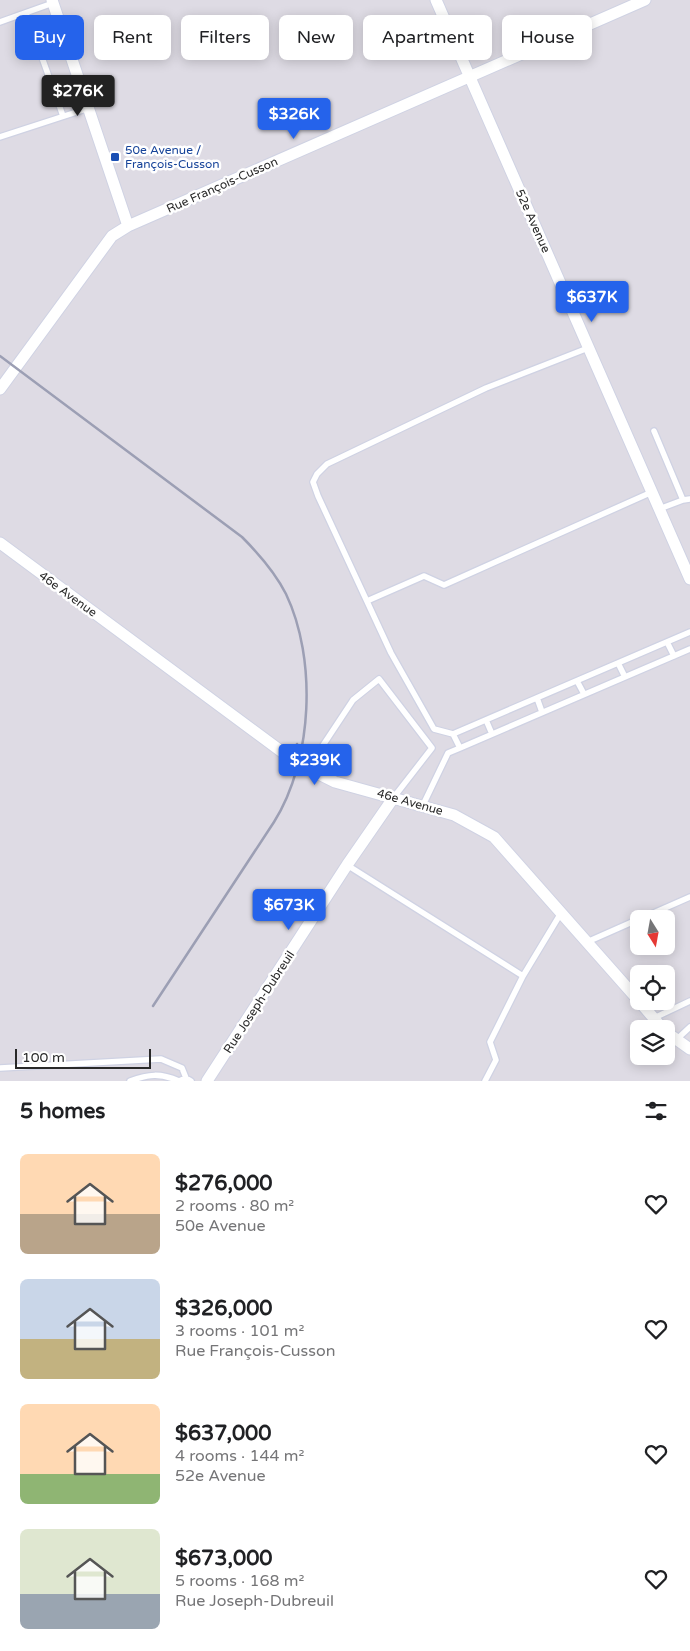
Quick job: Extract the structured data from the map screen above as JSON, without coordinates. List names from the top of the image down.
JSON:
{
  "streets": {
    "street": [
      "Rue François-Cusson",
      "52e Avenue",
      "46e Avenue",
      "Rue Joseph-Dubreuil"
    ]
  },
  "crossings": [
    ["Rue François-Cusson", "52e Avenue"],
    ["46e Avenue", "Rue Joseph-Dubreuil"]
  ],
  "places": {
    "transit": ["50e Avenue / François-Cusson"]
  },
  "scale_bar": "100 m",
  "north": "bottom",
  "page": {
    "chip": [
      "Buy",
      "Rent",
      "Filters",
      "New",
      "Apartment",
      "House"
    ],
    "price": [
      "$276K",
      "$326K",
      "$637K",
      "$239K",
      "$673K"
    ],
    "scale": "100 m",
    "heading": "5 homes",
    "list": [
      {
        "name": "$276,000",
        "note": "2 rooms · 80 m² · 50e Avenue"
      },
      {
        "name": "$326,000",
        "note": "3 rooms · 101 m² · Rue François-Cusson"
      },
      {
        "name": "$637,000",
        "note": "4 rooms · 144 m² · 52e Avenue"
      },
      {
        "name": "$673,000",
        "note": "5 rooms · 168 m² · Rue Joseph-Dubreuil"
      }
    ]
  }
}
